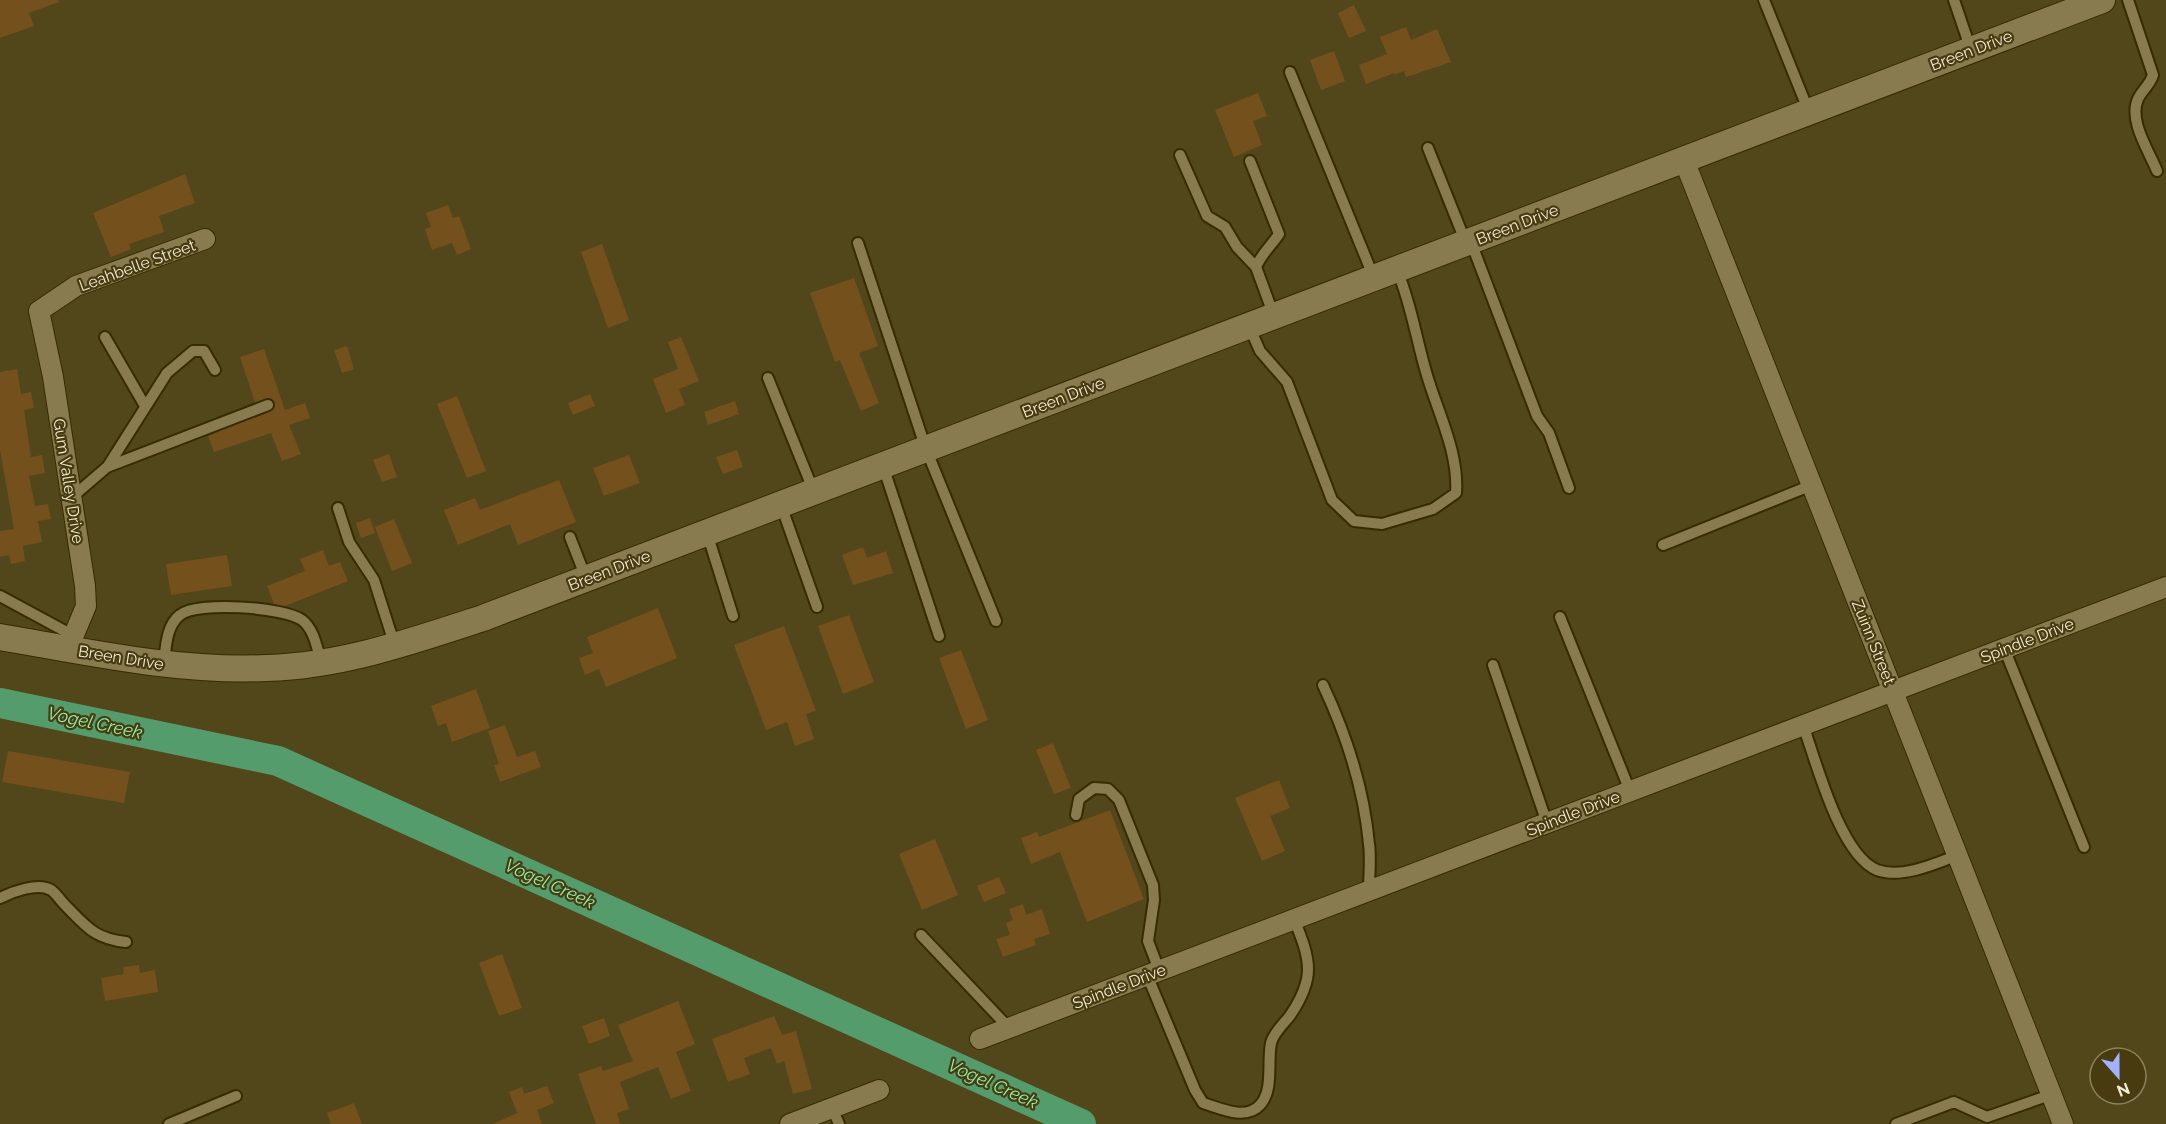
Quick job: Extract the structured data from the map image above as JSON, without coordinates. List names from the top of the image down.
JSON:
{
  "streets": {
    "street": [
      "Breen Drive",
      "Leahbelle Street",
      "Gum Valley Drive",
      "Spindle Drive",
      "Zuinn Street"
    ]
  },
  "crossings": [
    ["Breen Drive", "Gum Valley Drive"],
    ["Breen Drive", "Zuinn Street"],
    ["Leahbelle Street", "Gum Valley Drive"],
    ["Spindle Drive", "Zuinn Street"]
  ],
  "water": ["Vogel Creek"],
  "north": "bottom"
}
